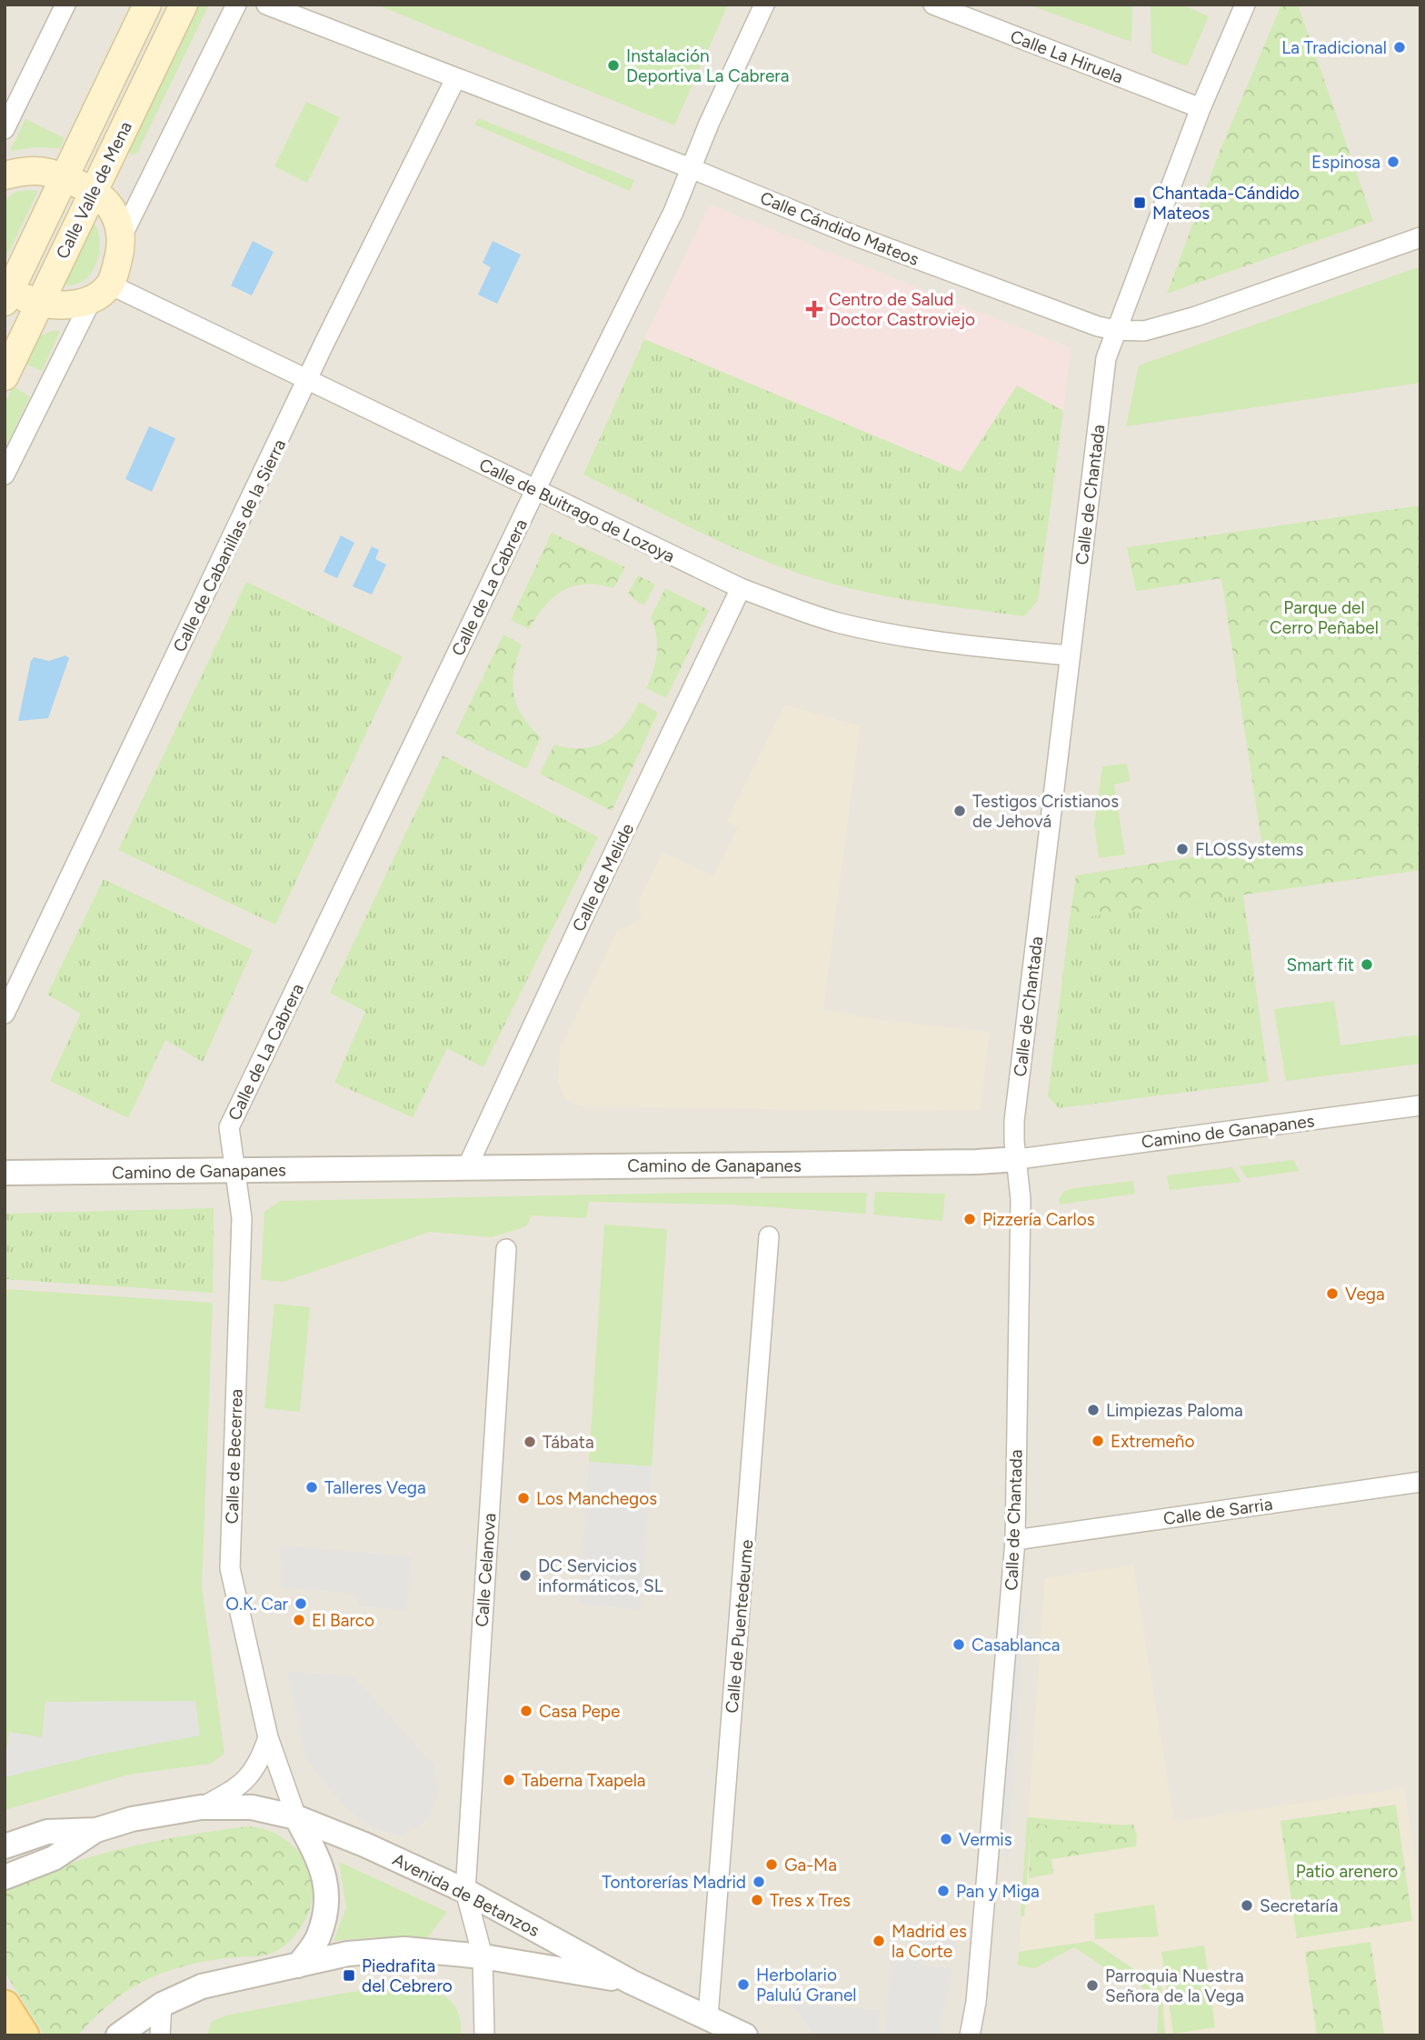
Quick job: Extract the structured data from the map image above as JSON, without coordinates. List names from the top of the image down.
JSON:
{
  "streets": {
    "main road": ["Calle Valle de Mena"],
    "street": [
      "Calle La Hiruela",
      "Calle Cándido Mateos",
      "Calle de Chantada",
      "Calle de Buitrago de Lozoya",
      "Calle de Cabanillas de la Sierra",
      "Calle de La Cabrera",
      "Calle de Melide",
      "Camino de Ganapanes",
      "Calle de Becerrea",
      "Calle de Sarria",
      "Calle Celanova",
      "Calle de Puentedeume",
      "Avenida de Betanzos"
    ]
  },
  "crossings": [
    ["Calle La Hiruela", "Calle de Chantada"],
    ["Calle Cándido Mateos", "Calle de Chantada"],
    ["Calle Cándido Mateos", "Calle de Cabanillas de la Sierra"],
    ["Calle Cándido Mateos", "Calle de La Cabrera"],
    ["Calle de Chantada", "Calle de Buitrago de Lozoya"],
    ["Calle de Chantada", "Camino de Ganapanes"],
    ["Calle de Chantada", "Calle de Sarria"],
    ["Calle de Buitrago de Lozoya", "Calle de Cabanillas de la Sierra"],
    ["Calle de Buitrago de Lozoya", "Calle de La Cabrera"],
    ["Calle de Buitrago de Lozoya", "Calle de Melide"],
    ["Calle de La Cabrera", "Camino de Ganapanes"],
    ["Calle de La Cabrera", "Calle de Becerrea"],
    ["Calle de Melide", "Camino de Ganapanes"],
    ["Camino de Ganapanes", "Calle de Becerrea"],
    ["Calle de Becerrea", "Avenida de Betanzos"],
    ["Calle Celanova", "Avenida de Betanzos"],
    ["Calle de Puentedeume", "Avenida de Betanzos"]
  ],
  "parks": ["Parque del Cerro Peñabel", "Patio arenero"],
  "places": {
    "other": [
      "La Tradicional",
      "Instalación Deportiva La Cabrera",
      "Espinosa",
      "Testigos Cristianos de Jehová",
      "FLOSSystems",
      "Smart fit",
      "Pizzería Carlos",
      "Vega",
      "Limpiezas Paloma",
      "Extremeño",
      "Tábata",
      "Talleres Vega",
      "Los Manchegos",
      "DC Servicios informáticos, SL",
      "O.K. Car",
      "El Barco",
      "Casablanca",
      "Casa Pepe",
      "Taberna Txapela",
      "Vermis",
      "Ga-Ma",
      "Tontorerías Madrid",
      "Pan y Miga",
      "Tres x Tres",
      "Secretaría",
      "Madrid es la Corte",
      "Herbolario Palulú Granel",
      "Parroquia Nuestra Señora de la Vega"
    ],
    "transit": ["Chantada-Cándido Mateos", "Piedrafita del Cebrero"],
    "health": ["Centro de Salud Doctor Castroviejo"]
  }
}
